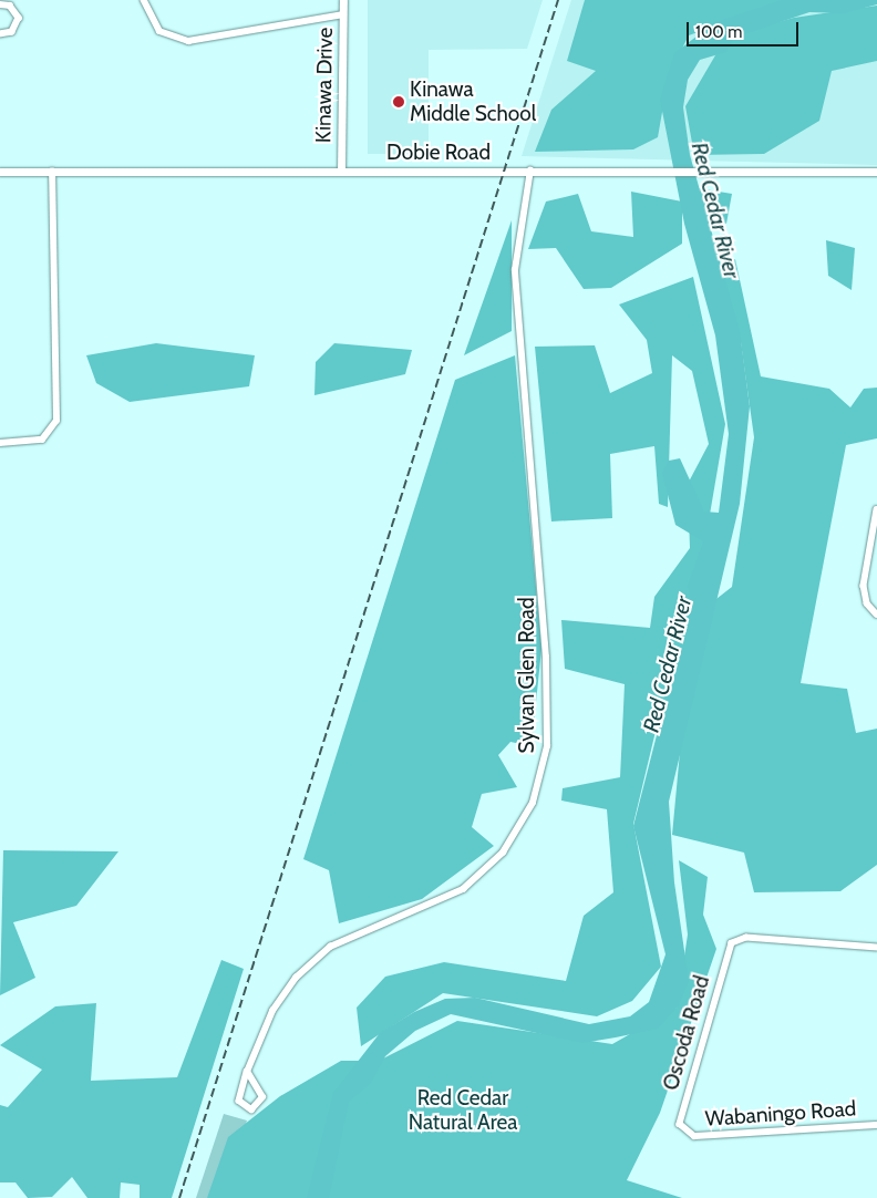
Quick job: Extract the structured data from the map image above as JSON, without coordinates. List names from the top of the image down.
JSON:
{
  "streets": {
    "street": [
      "Kinawa Drive",
      "Dobie Road",
      "Sylvan Glen Road",
      "Oscoda Road",
      "Wabaningo Road"
    ]
  },
  "crossings": [
    ["Kinawa Drive", "Dobie Road"],
    ["Dobie Road", "Sylvan Glen Road"],
    ["Oscoda Road", "Wabaningo Road"]
  ],
  "water": ["Red Cedar River"],
  "parks": ["Red Cedar Natural Area"],
  "places": ["Kinawa Middle School"],
  "scale_bar": "100 m"
}
